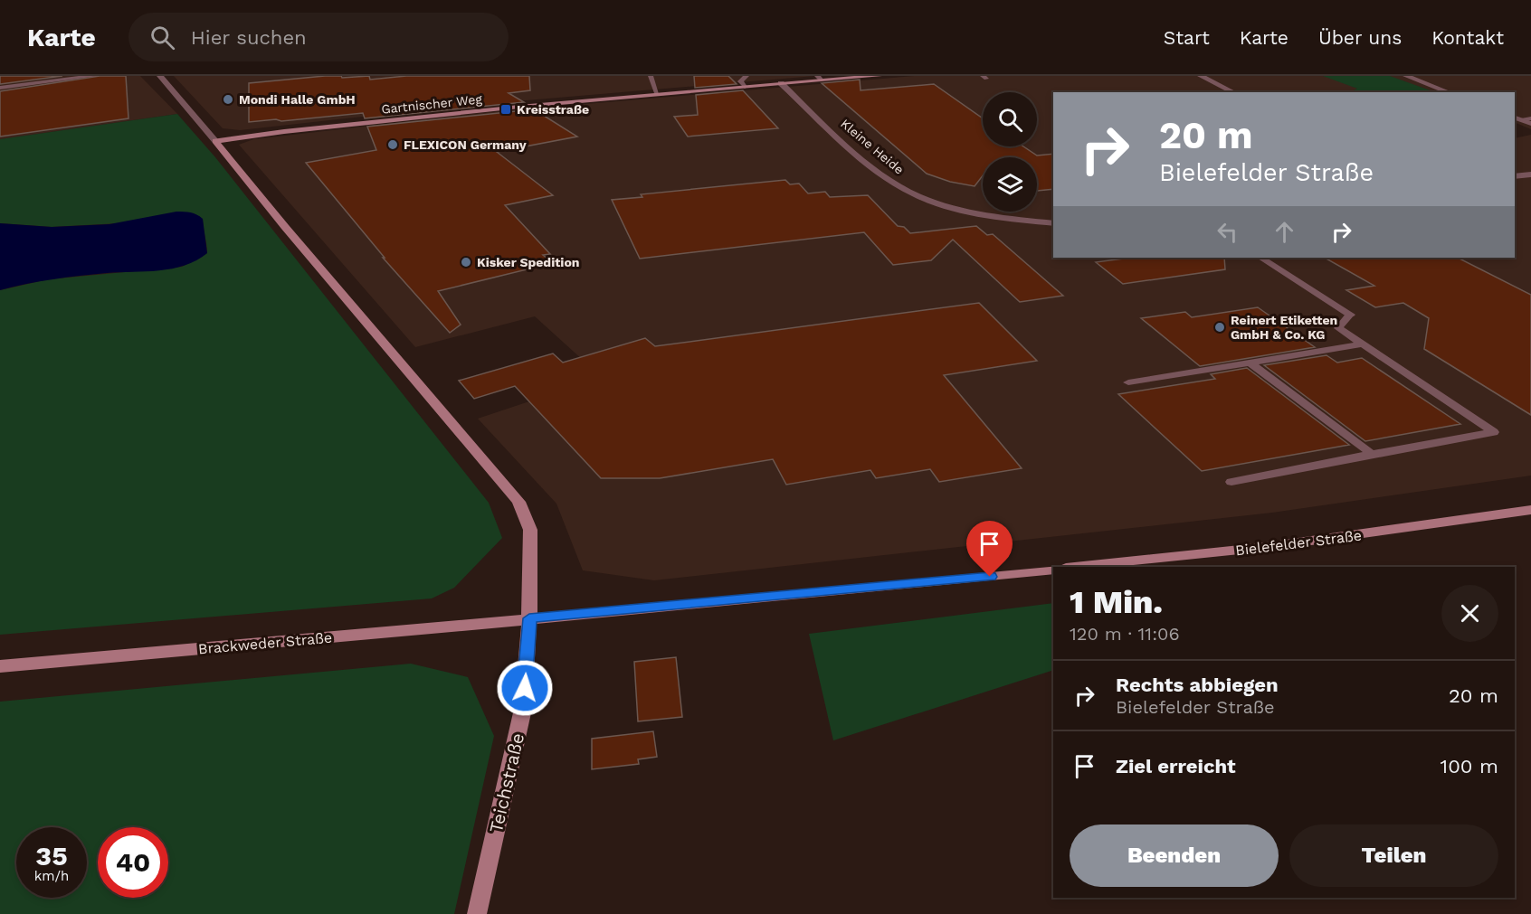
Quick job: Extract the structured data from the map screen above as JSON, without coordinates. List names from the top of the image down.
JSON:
{
  "streets": {
    "street": [
      "Gartnischer Weg",
      "Kleine Heide",
      "Bielefelder Straße",
      "Brackweder Straße",
      "Teichstraße"
    ]
  },
  "crossings": [
    ["Gartnischer Weg", "Kleine Heide"],
    ["Brackweder Straße", "Teichstraße"]
  ],
  "places": {
    "other": [
      "Mondi Halle GmbH",
      "FLEXICON Germany",
      "Kisker Spedition",
      "Reinert Etiketten GmbH & Co. KG"
    ],
    "transit": ["Kreisstraße"]
  },
  "page": {
    "header": "Karte",
    "search": "Hier suchen",
    "nav": [
      "Start",
      "Karte",
      "Über uns",
      "Kontakt"
    ],
    "turn": ["20 m", "Bielefelder Straße"],
    "heading": ["1 Min.", "120 m · 11:06"],
    "list": [
      {
        "name": "Rechts abbiegen",
        "note": "Bielefelder Straße",
        "value": "20 m"
      },
      {
        "name": "Ziel erreicht",
        "value": "100 m"
      }
    ],
    "buttons": ["Beenden", "Teilen"],
    "speed": "35 km/h",
    "limit": "40"
  }
}
